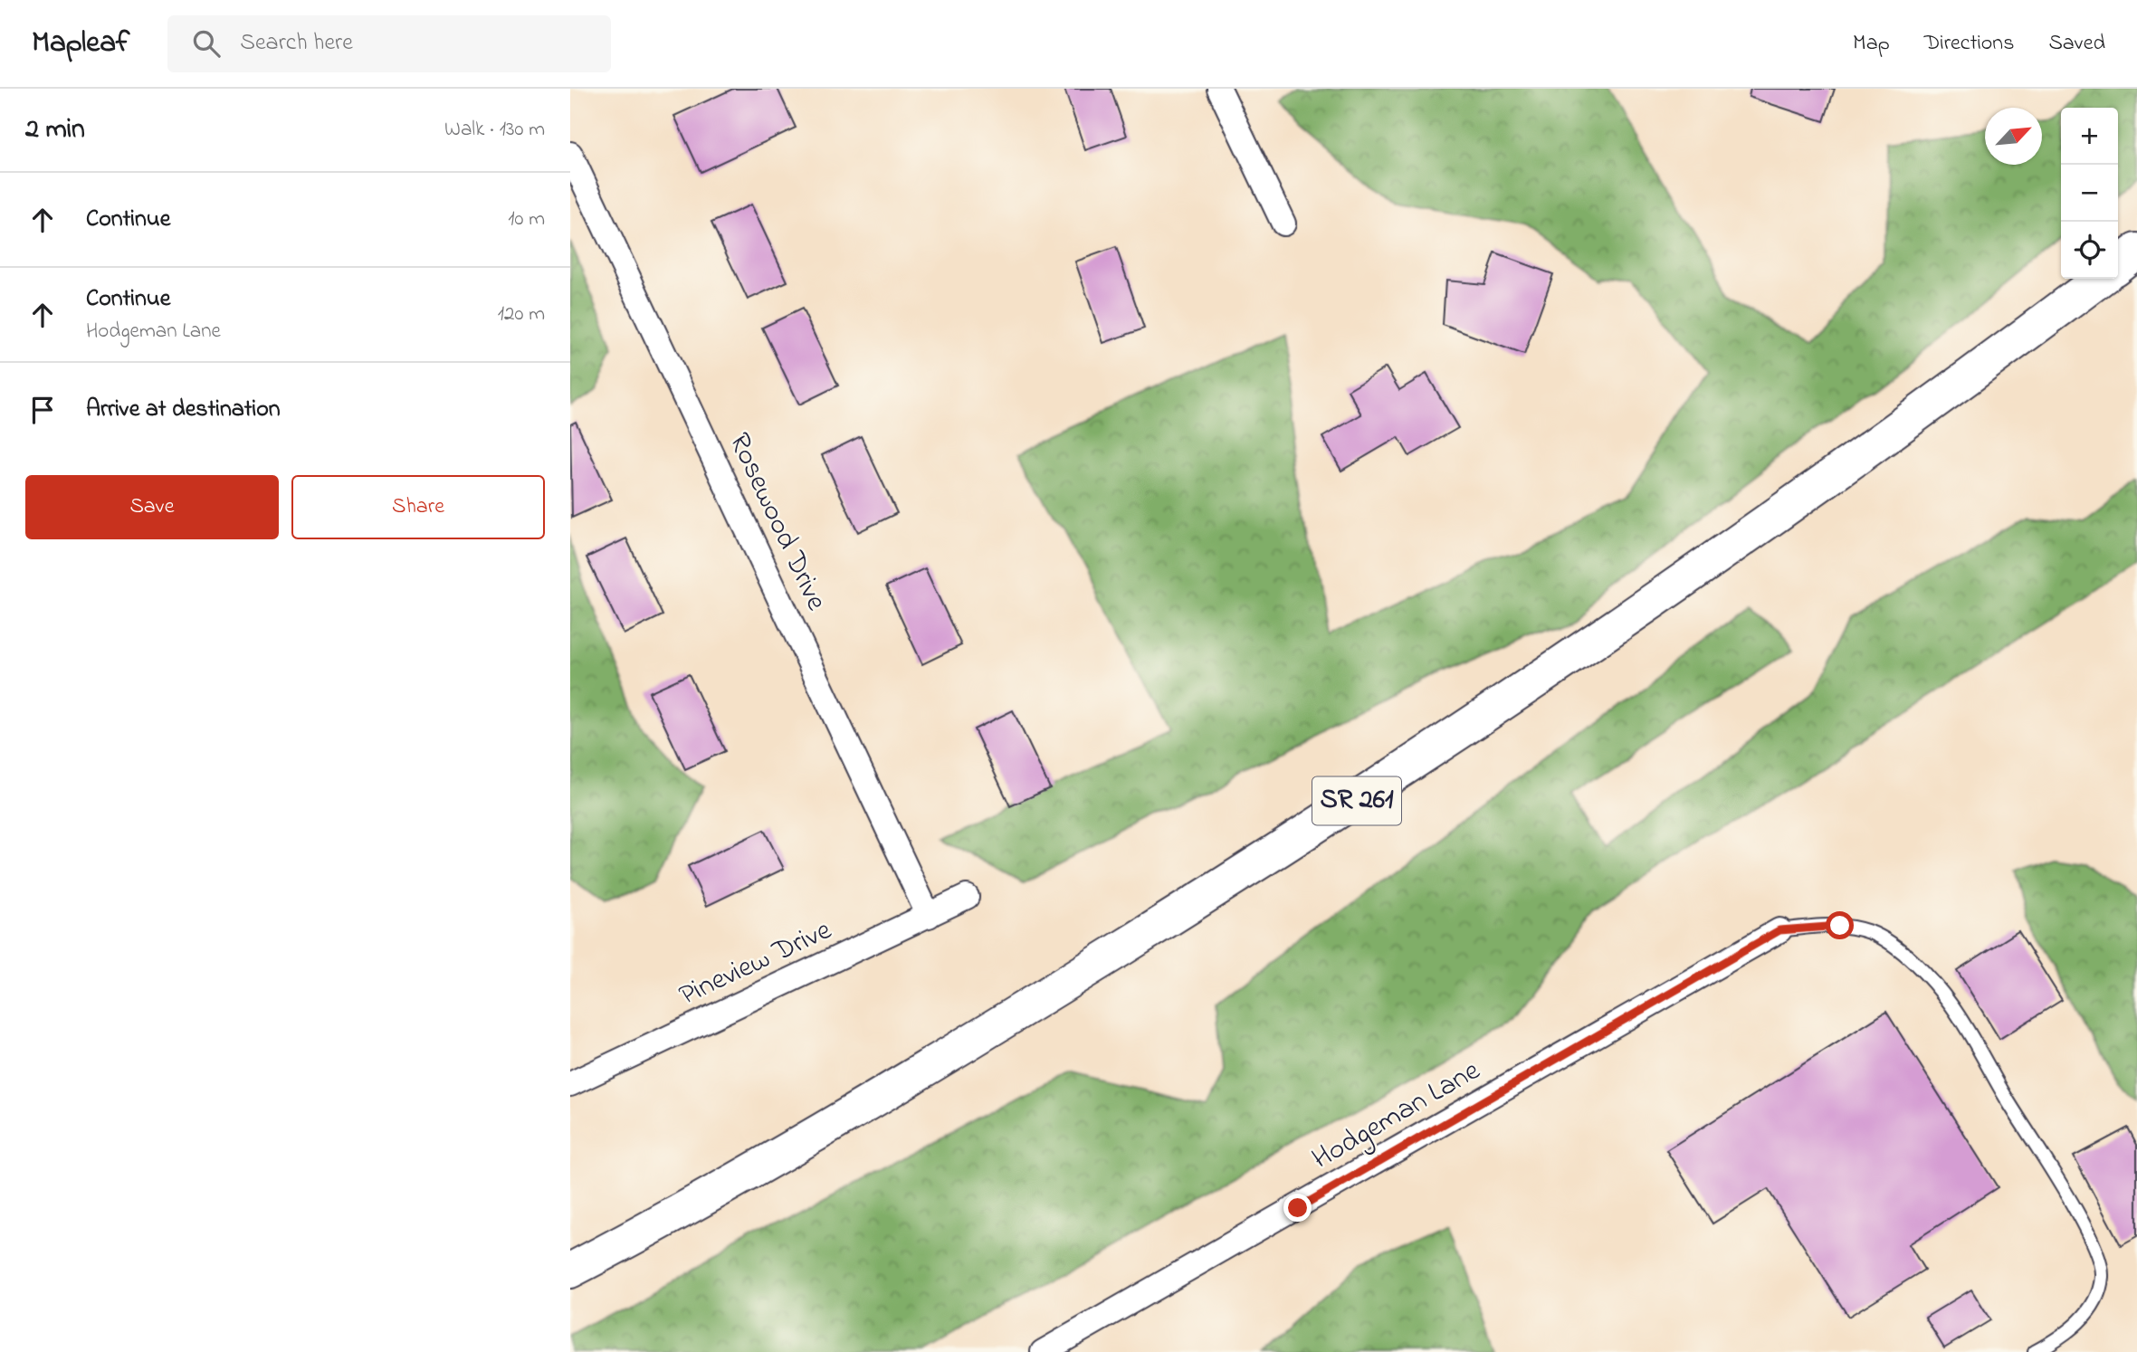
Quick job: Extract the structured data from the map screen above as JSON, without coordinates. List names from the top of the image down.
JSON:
{
  "streets": {
    "main road": ["SR 261"],
    "street": ["Rosewood Drive", "Pineview Drive", "Hodgeman Lane"]
  },
  "crossings": [
    ["Rosewood Drive", "Pineview Drive"]
  ],
  "north": "top right",
  "page": {
    "header": "Mapleaf",
    "search": "Search here",
    "nav": ["Map", "Directions", "Saved"],
    "heading": ["2 min", "Walk · 130 m"],
    "map_buttons": ["+", "−"],
    "list": [
      ["Continue", "10 m"],
      ["Continue", "Hodgeman Lane", "120 m"],
      "Arrive at destination"
    ],
    "buttons": ["Save", "Share"]
  }
}
